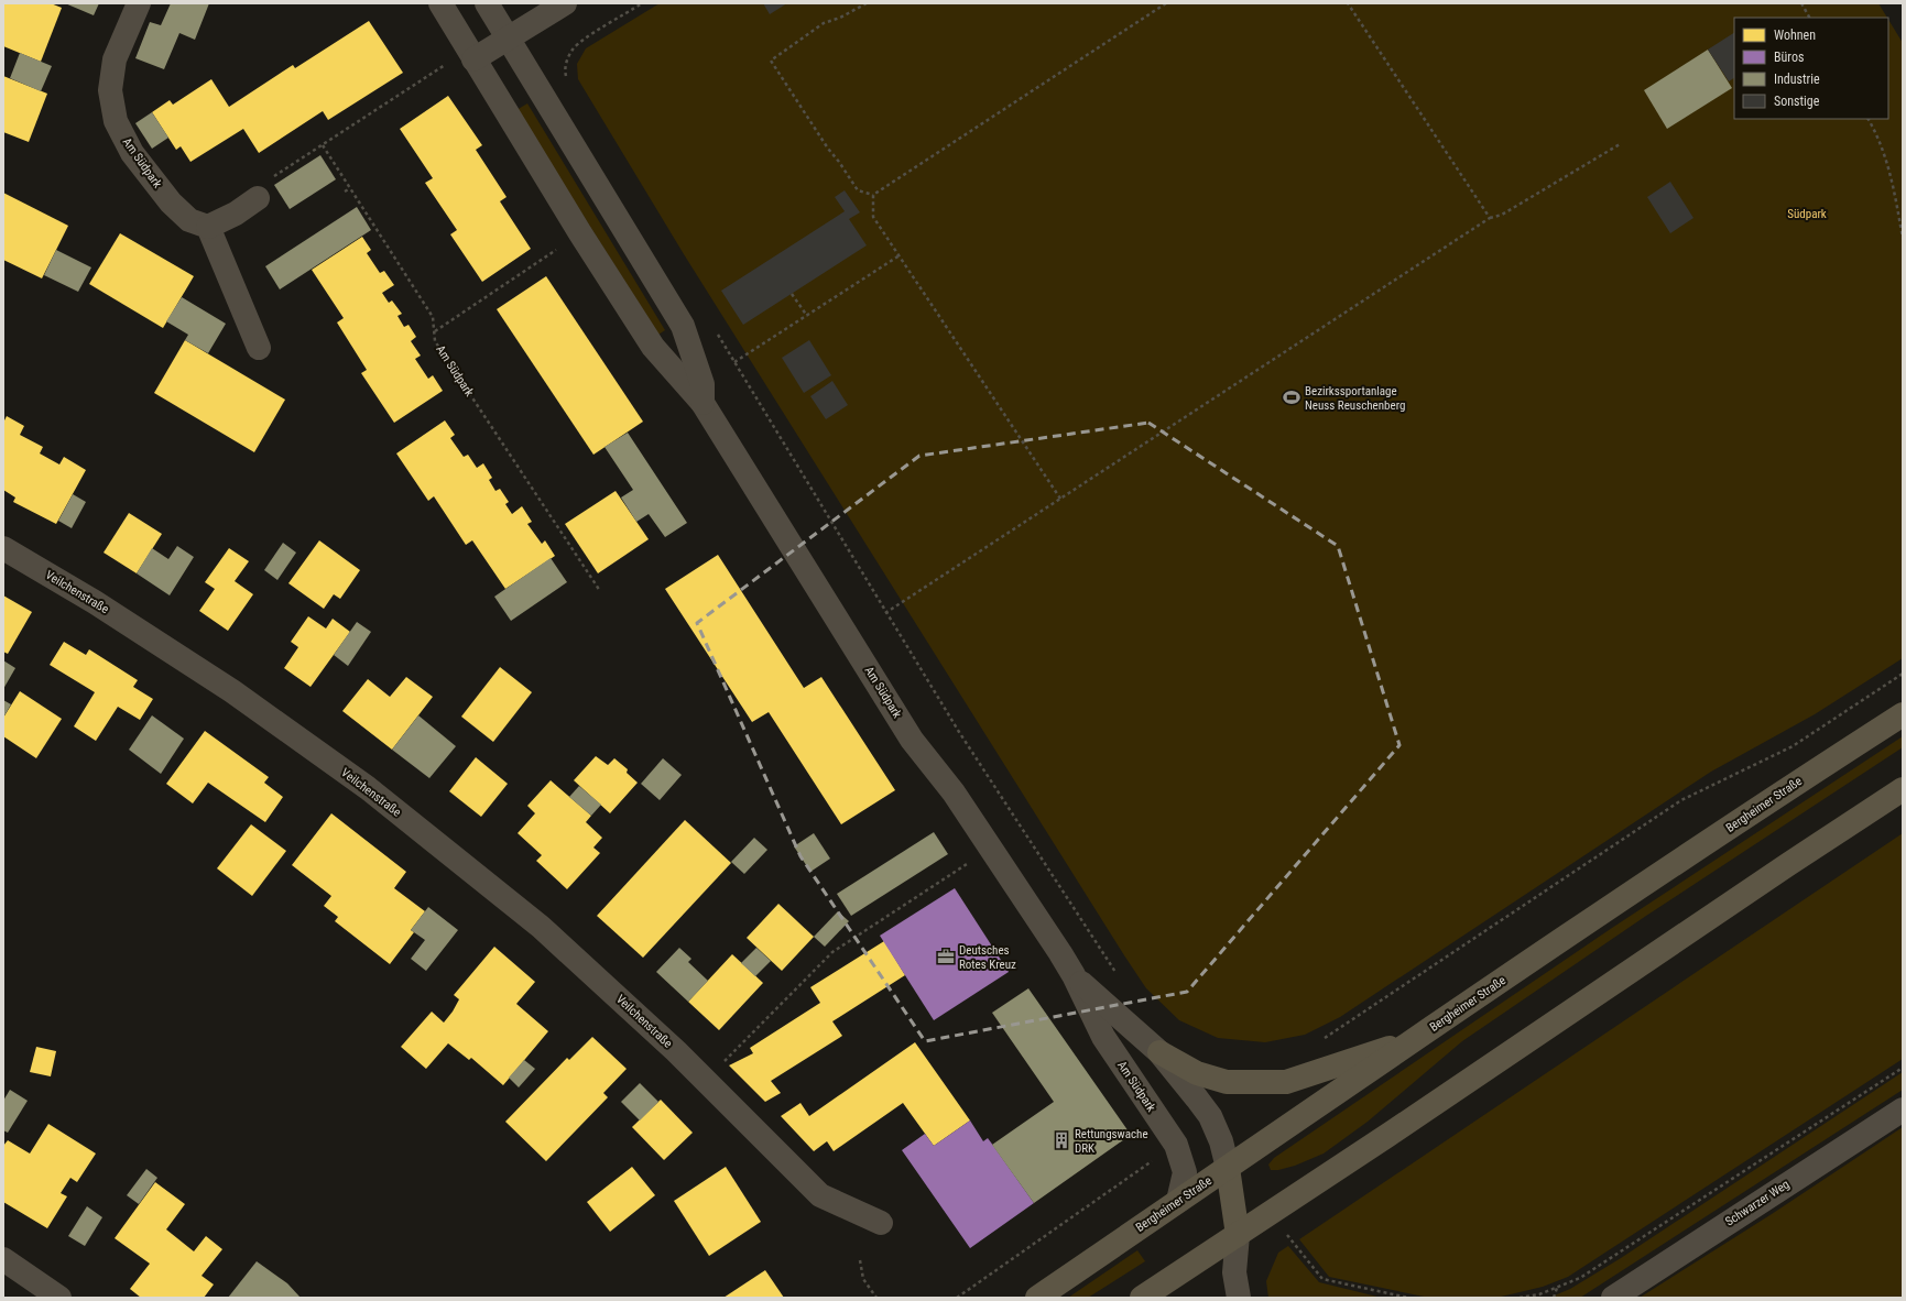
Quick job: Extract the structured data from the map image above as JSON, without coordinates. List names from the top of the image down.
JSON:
{
  "streets": {
    "main road": ["Bergheimer Straße"],
    "street": ["Am Südpark", "Veilchenstraße", "Schwarzer Weg"]
  },
  "crossings": [
    ["Am Südpark", "Bergheimer Straße"]
  ],
  "parks": ["Südpark"],
  "places": {
    "sports": ["Bezirkssportanlage Neuss Reuschenberg"],
    "office": ["Deutsches Rotes Kreuz"],
    "building": ["Rettungswache DRK"]
  },
  "legend": [
    "Wohnen",
    "Büros",
    "Industrie",
    "Sonstige"
  ]
}
